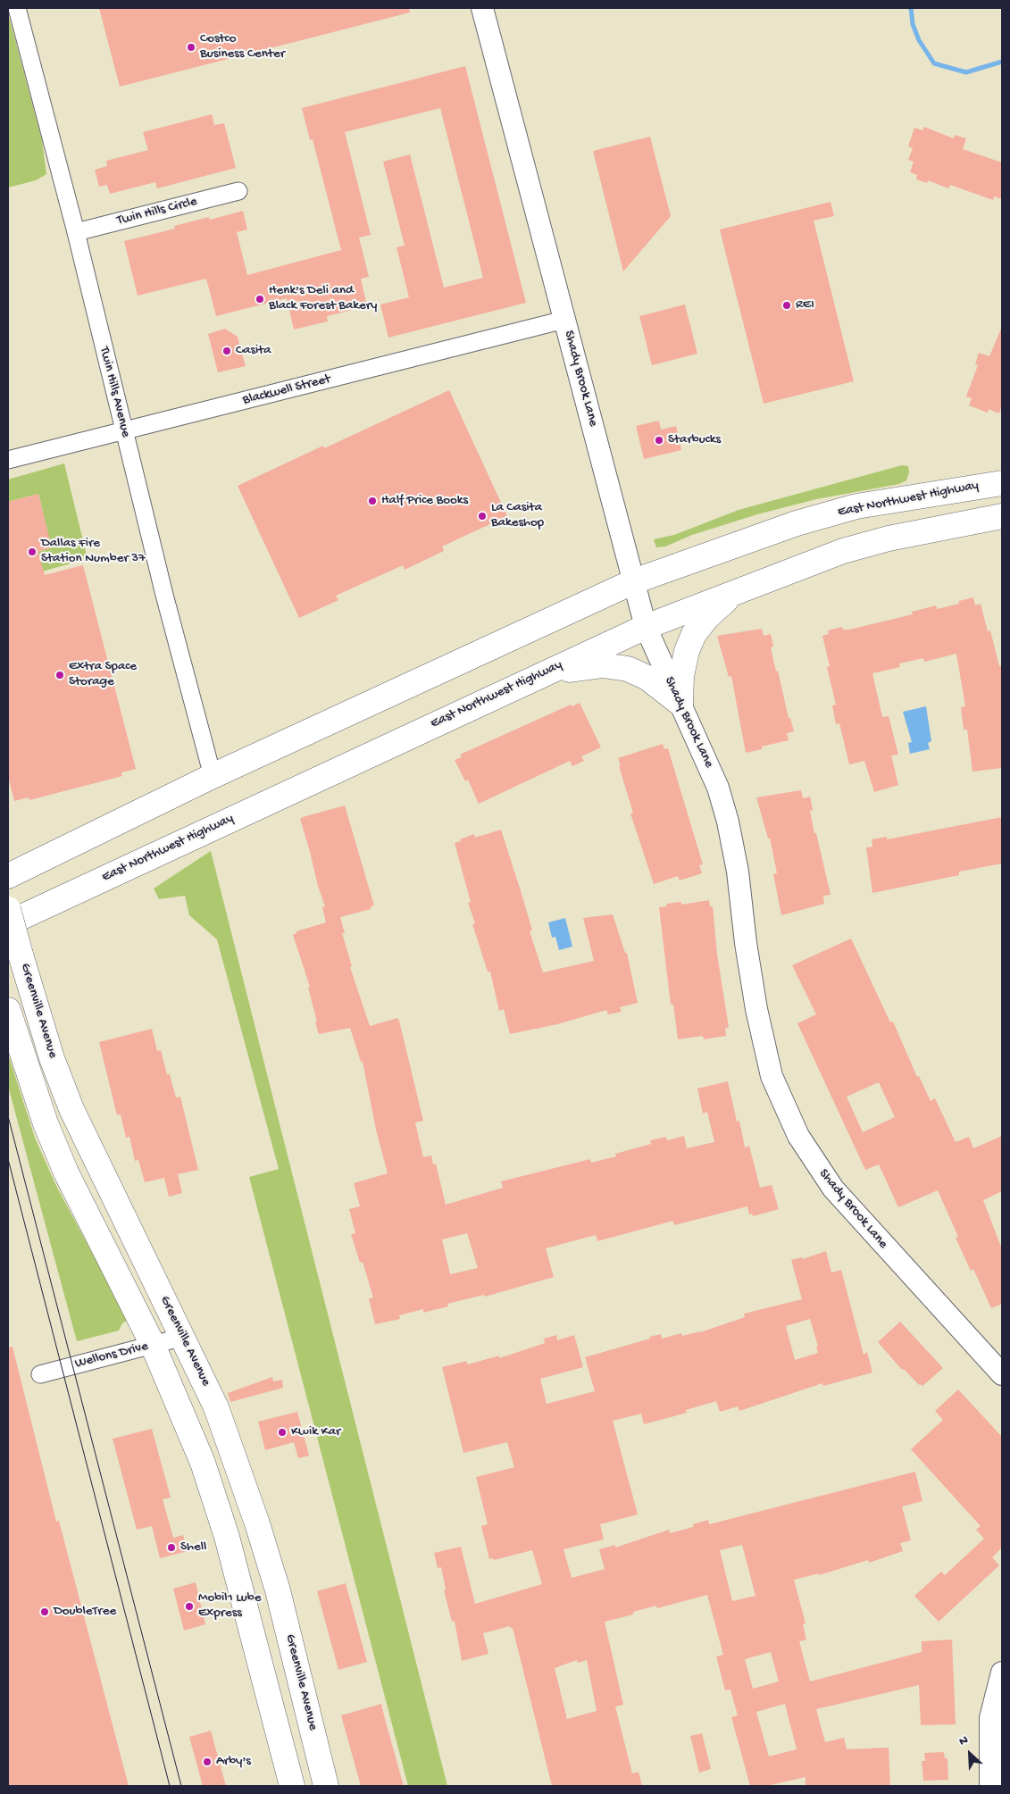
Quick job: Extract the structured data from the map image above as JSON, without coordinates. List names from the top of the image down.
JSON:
{
  "streets": {
    "main road": ["East Northwest Highway", "Greenville Avenue"],
    "street": [
      "Twin Hills Circle",
      "Shady Brook Lane",
      "Blackwell Street",
      "Twin Hills Avenue",
      "Wellons Drive"
    ]
  },
  "crossings": [
    ["Twin Hills Circle", "Twin Hills Avenue"],
    ["Shady Brook Lane", "Blackwell Street"],
    ["Shady Brook Lane", "East Northwest Highway"],
    ["Blackwell Street", "Twin Hills Avenue"],
    ["Twin Hills Avenue", "East Northwest Highway"],
    ["Greenville Avenue", "Wellons Drive"]
  ],
  "places": [
    "Costco Business Center",
    "Henk's Deli and Black Forest Bakery",
    "REI",
    "Casita",
    "Starbucks",
    "Half Price Books",
    "La Casita Bakeshop",
    "Dallas Fire Station Number 37",
    "Extra Space Storage",
    "Kwik Kar",
    "Shell",
    "Mobil1 Lube Express",
    "DoubleTree",
    "Arby's"
  ],
  "north": "top left"
}
